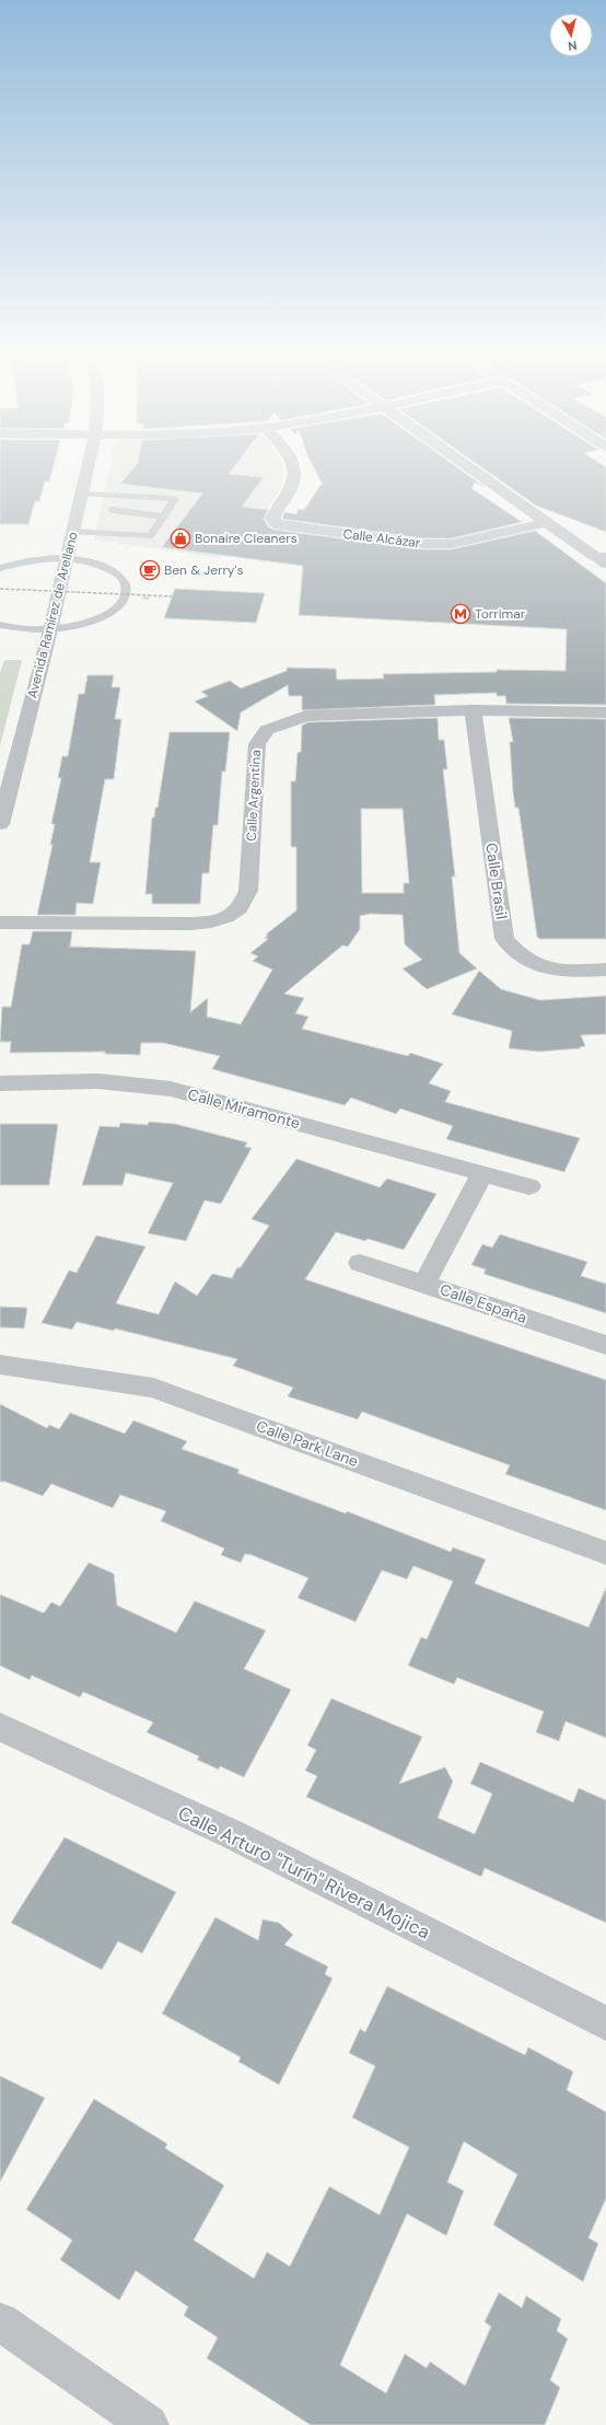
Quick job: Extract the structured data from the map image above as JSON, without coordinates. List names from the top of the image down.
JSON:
{
  "streets": {
    "street": [
      "Calle Alcázar",
      "Avenida Ramírez de Arellano",
      "Calle Argentina",
      "Calle Brasil",
      "Calle Miramonte",
      "Calle España",
      "Calle Park Lane",
      "Calle Arturo \"Turín\" Rivera Mojica"
    ]
  },
  "crossings": [
    ["Calle Argentina", "Calle Brasil"]
  ],
  "places": {
    "shop": ["Bonaire Cleaners"],
    "cafe": ["Ben & Jerry's"],
    "metro station": ["Torrimar"]
  },
  "north": "bottom"
}
